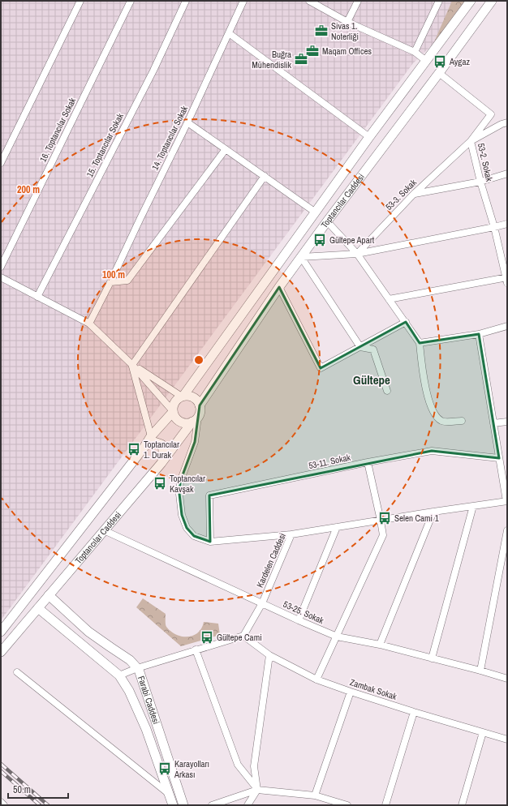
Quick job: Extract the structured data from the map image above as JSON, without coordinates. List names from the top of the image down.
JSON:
{
  "streets": {
    "street": [
      "16. Toptancılar Sokak",
      "14. Toptancılar Sokak",
      "15. Toptancılar Sokak",
      "53-2. Sokak",
      "53-3. Sokak",
      "Toptancılar Caddesi",
      "53-11. Sokak",
      "Kardelen Caddesi",
      "53-25. Sokak",
      "Zambak Sokak",
      "Farabi Caddesi"
    ]
  },
  "crossings": [
    ["53-2. Sokak", "53-3. Sokak"],
    ["53-2. Sokak", "Toptancılar Caddesi"],
    ["Toptancılar Caddesi", "53-25. Sokak"],
    ["Toptancılar Caddesi", "Farabi Caddesi"],
    ["Kardelen Caddesi", "53-25. Sokak"],
    ["Kardelen Caddesi", "Zambak Sokak"]
  ],
  "districts": ["Gültepe"],
  "places": {
    "office": ["Sivas 1. Noterliği", "Maqam Offices", "Buğra Mühendislik"],
    "bus stop": [
      "Aygaz",
      "Gültepe Apart",
      "Toptancılar 1. Durak",
      "Toptancılar Kavşak",
      "Selen Cami 1",
      "Gültepe Cami",
      "Karayolları Arkası"
    ]
  },
  "scale_bar": "50 m",
  "rings": ["200 m", "100 m"]
}
